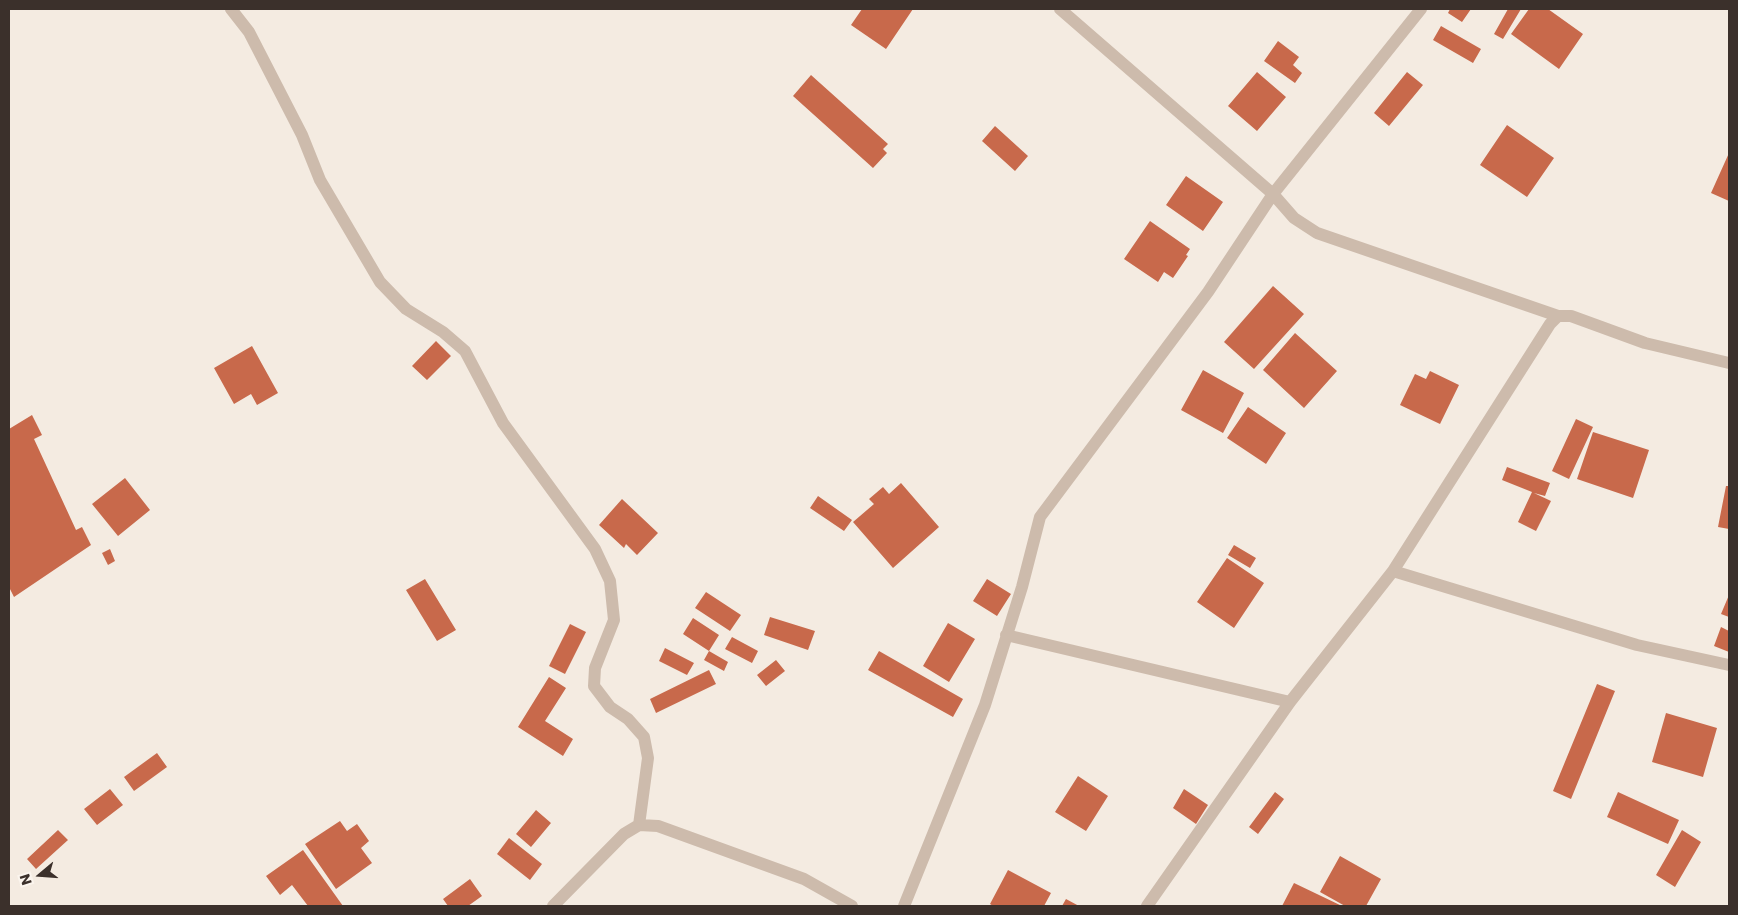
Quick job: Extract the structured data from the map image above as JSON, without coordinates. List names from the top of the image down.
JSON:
{
  "north": "left"
}
